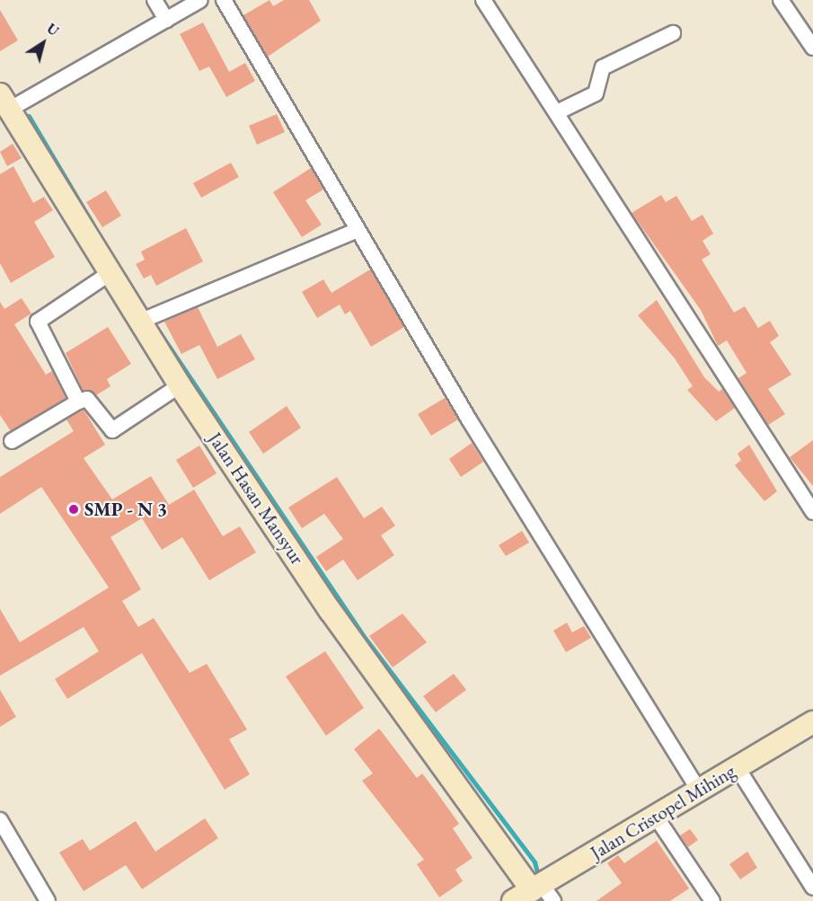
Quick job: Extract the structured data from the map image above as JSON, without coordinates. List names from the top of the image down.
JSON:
{
  "streets": {
    "street": ["Jalan Hasan Mansyur", "Jalan Cristopel Mihing"]
  },
  "crossings": [
    ["Jalan Hasan Mansyur", "Jalan Cristopel Mihing"]
  ],
  "places": ["SMP - N 3"],
  "north": "top right"
}
